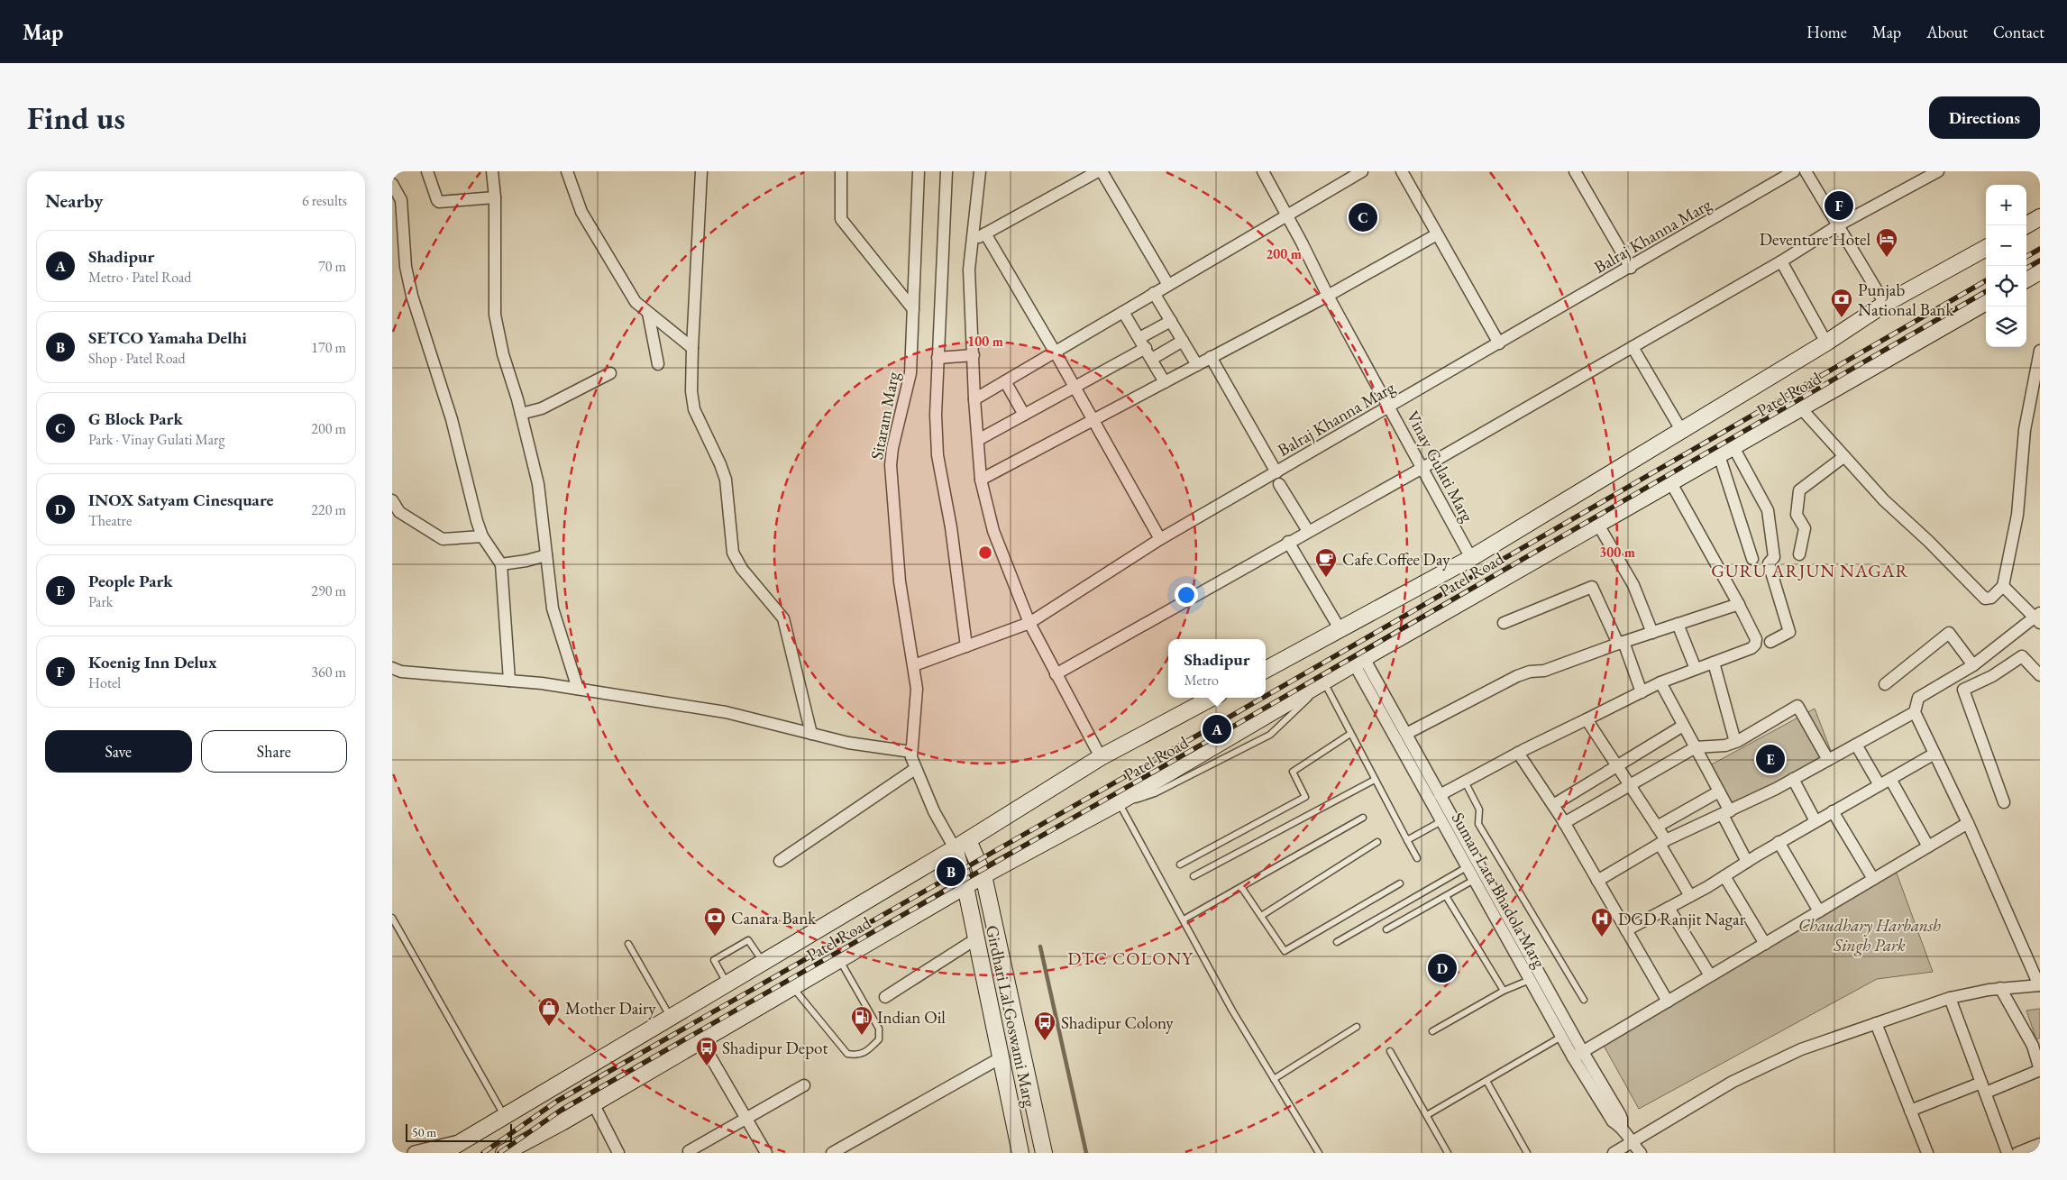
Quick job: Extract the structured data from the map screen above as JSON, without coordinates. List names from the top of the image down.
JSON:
{
  "streets": {
    "main road": ["Patel Road", "Girdhari Lal Goswami Marg"],
    "street": [
      "Balraj Khanna Marg",
      "Sitaram Marg",
      "Vinay Gulati Marg",
      "Suman Lata Bhadola Marg"
    ]
  },
  "crossings": [
    ["Balraj Khanna Marg", "Sitaram Marg"],
    ["Balraj Khanna Marg", "Vinay Gulati Marg"],
    ["Patel Road", "Sitaram Marg"],
    ["Patel Road", "Vinay Gulati Marg"],
    ["Patel Road", "Suman Lata Bhadola Marg"],
    ["Patel Road", "Girdhari Lal Goswami Marg"],
    ["Sitaram Marg", "Girdhari Lal Goswami Marg"]
  ],
  "districts": ["GURU ARJUN NAGAR", "DTC COLONY"],
  "parks": ["Chaudhary Harbansh Singh Park"],
  "places": {
    "hotel": ["Deventure Hotel"],
    "bank": ["Punjab National Bank", "Canara Bank"],
    "cafe": ["Cafe Coffee Day"],
    "hospital": ["DGD Ranjit Nagar"],
    "shop": ["Mother Dairy"],
    "fuel station": ["Indian Oil"],
    "bus stop": ["Shadipur Colony", "Shadipur Depot"]
  },
  "scale_bar": "50 m",
  "page": {
    "header": "Map",
    "nav": [
      "Home",
      "Map",
      "About",
      "Contact"
    ],
    "buttons": [
      "Directions",
      ["Save", "Share"]
    ],
    "title": "Find us",
    "heading": ["Nearby", "6 results"],
    "map_buttons": ["+", "−"],
    "pins": [
      "F",
      "C",
      "A",
      "E",
      "B",
      "D"
    ],
    "list": [
      {
        "mark": "A",
        "name": "Shadipur",
        "note": "Metro · Patel Road",
        "value": "70 m"
      },
      {
        "mark": "B",
        "name": "SETCO Yamaha Delhi",
        "note": "Shop · Patel Road",
        "value": "170 m"
      },
      {
        "mark": "C",
        "name": "G Block Park",
        "note": "Park · Vinay Gulati Marg",
        "value": "200 m"
      },
      {
        "mark": "D",
        "name": "INOX Satyam Cinesquare",
        "note": "Theatre",
        "value": "220 m"
      },
      {
        "mark": "E",
        "name": "People Park",
        "note": "Park",
        "value": "290 m"
      },
      {
        "mark": "F",
        "name": "Koenig Inn Delux",
        "note": "Hotel",
        "value": "360 m"
      }
    ],
    "popup": ["Shadipur", "Metro"],
    "scale": "50 m"
  },
  "rings": ["200 m", "100 m", "300 m"]
}
